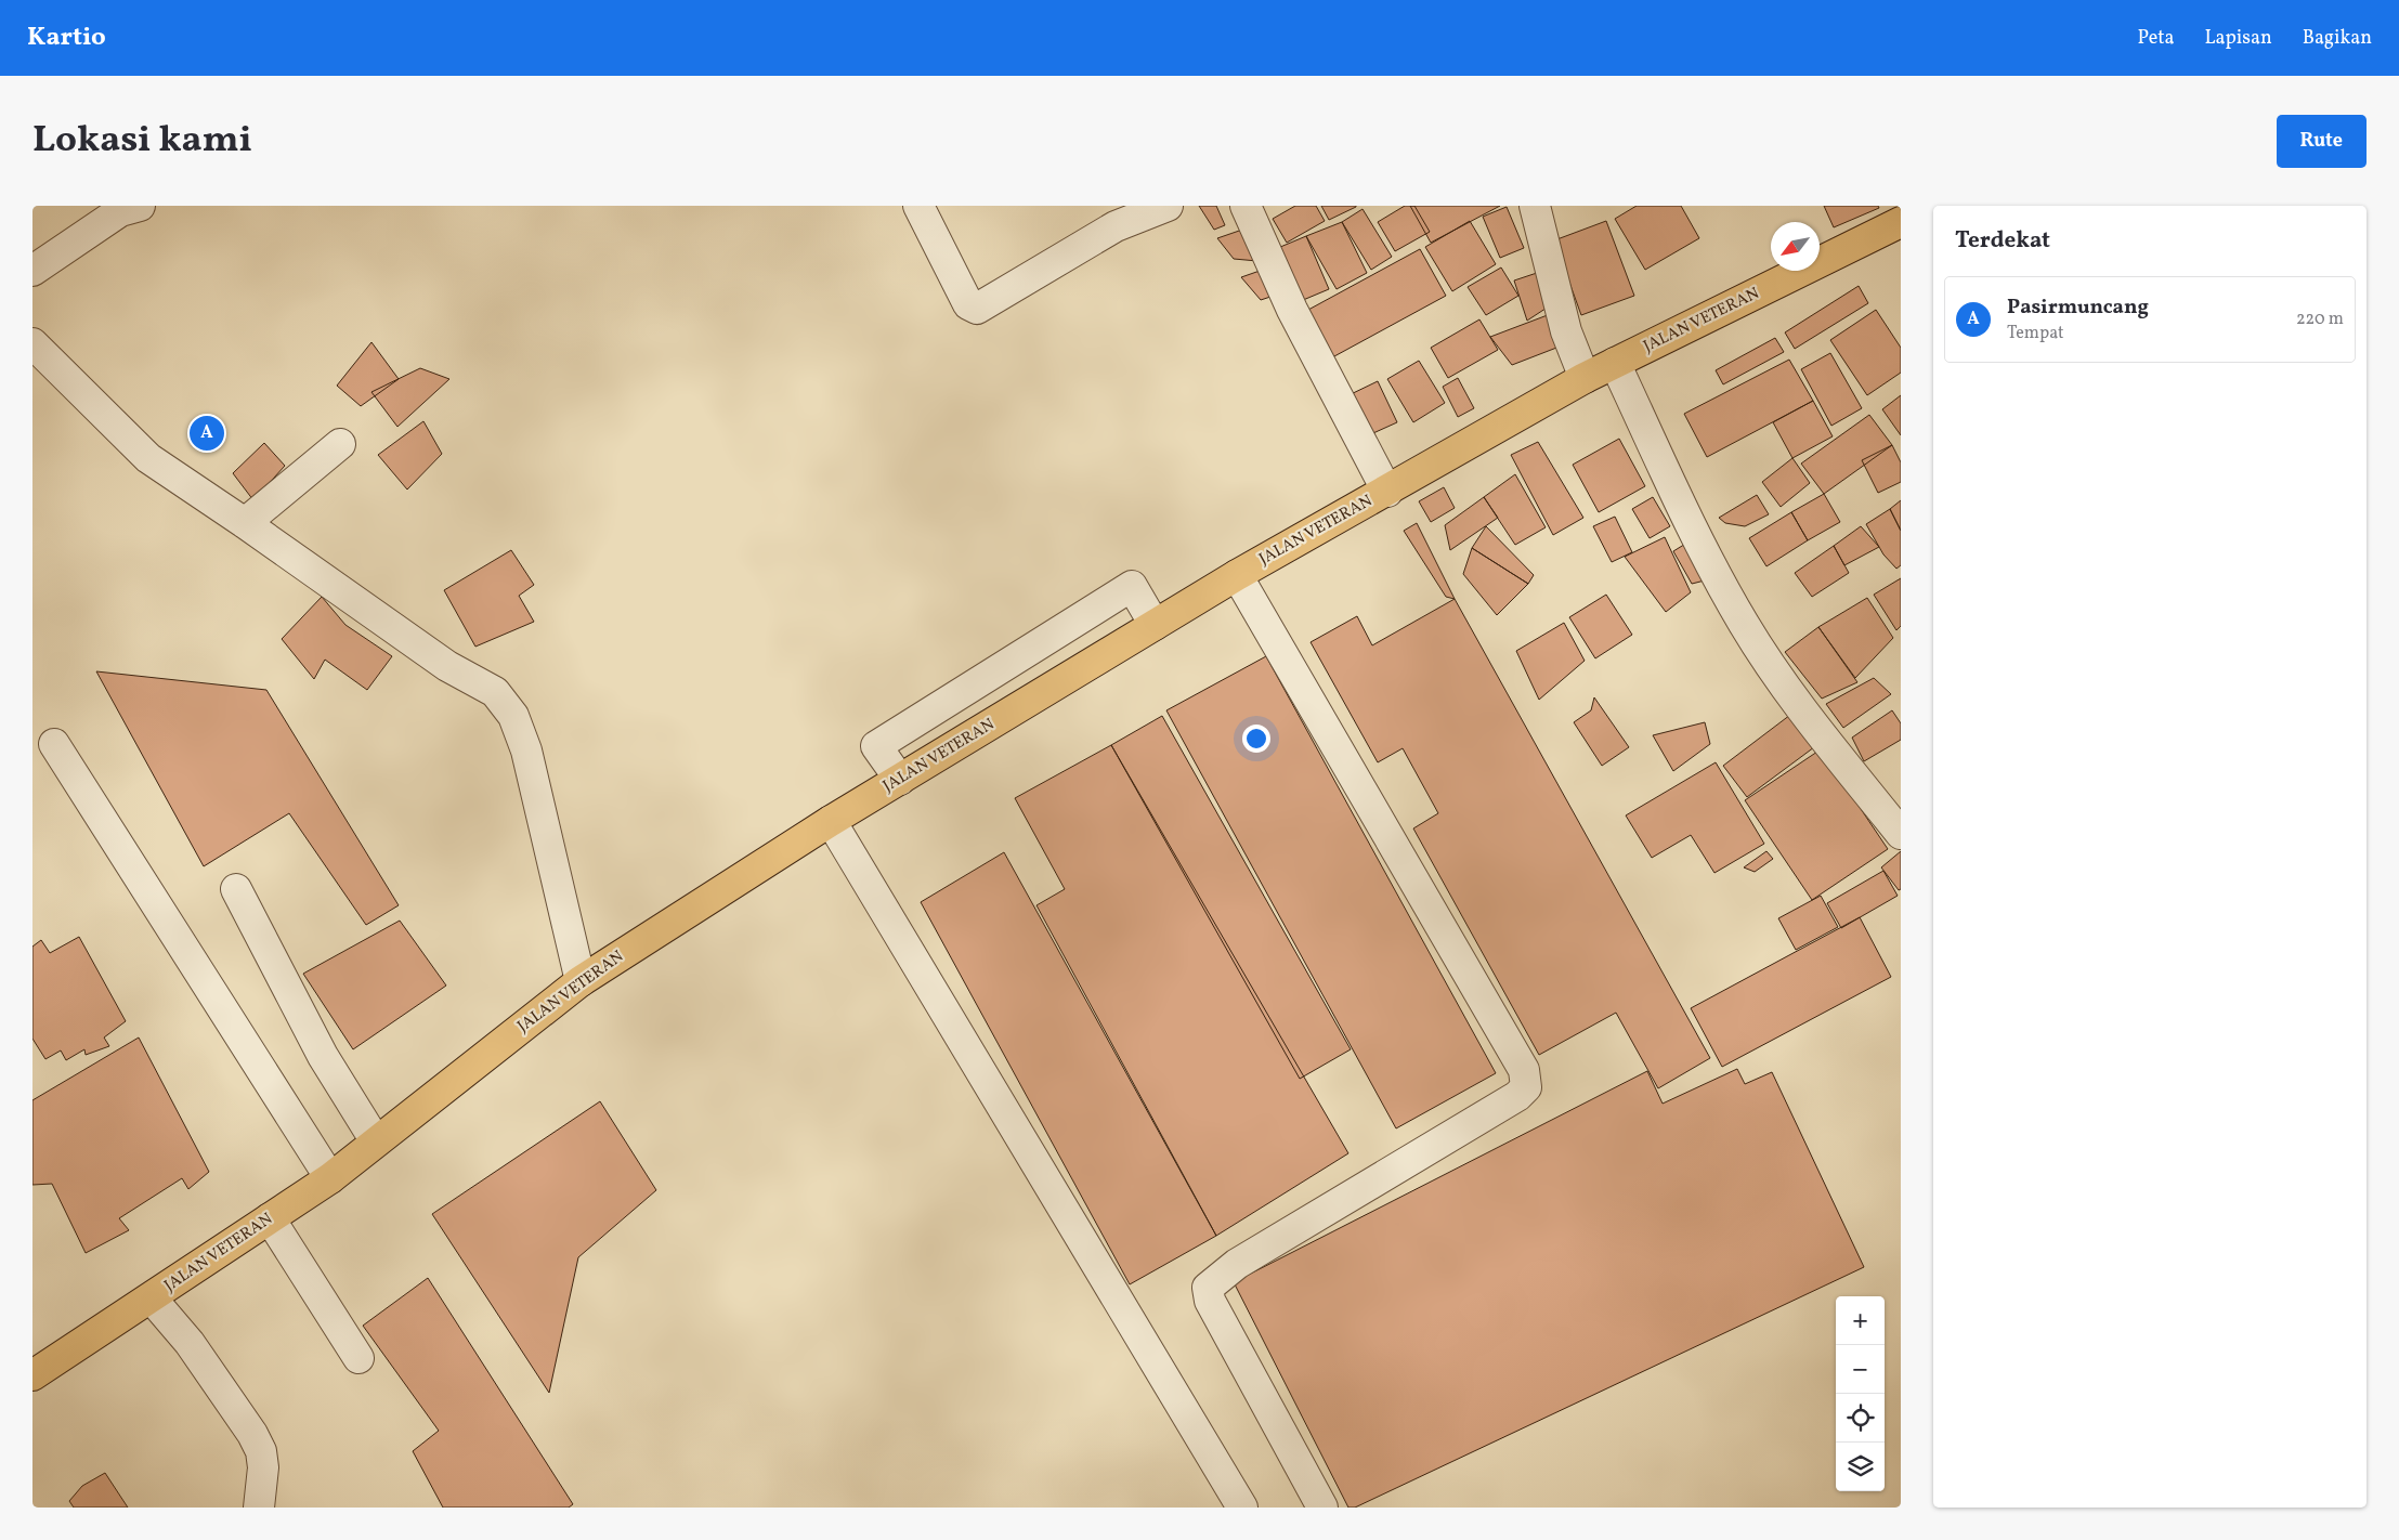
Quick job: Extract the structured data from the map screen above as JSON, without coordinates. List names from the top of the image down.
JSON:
{
  "streets": {
    "highway": ["JALAN VETERAN"]
  },
  "north": "bottom left",
  "page": {
    "header": "Kartio",
    "nav": ["Peta", "Lapisan", "Bagikan"],
    "title": "Lokasi kami",
    "buttons": "Rute",
    "heading": "Terdekat",
    "list": [
      {
        "mark": "A",
        "name": "Pasirmuncang",
        "note": "Tempat",
        "value": "220 m"
      }
    ],
    "pins": "A",
    "map_buttons": ["+", "−"]
  }
}
